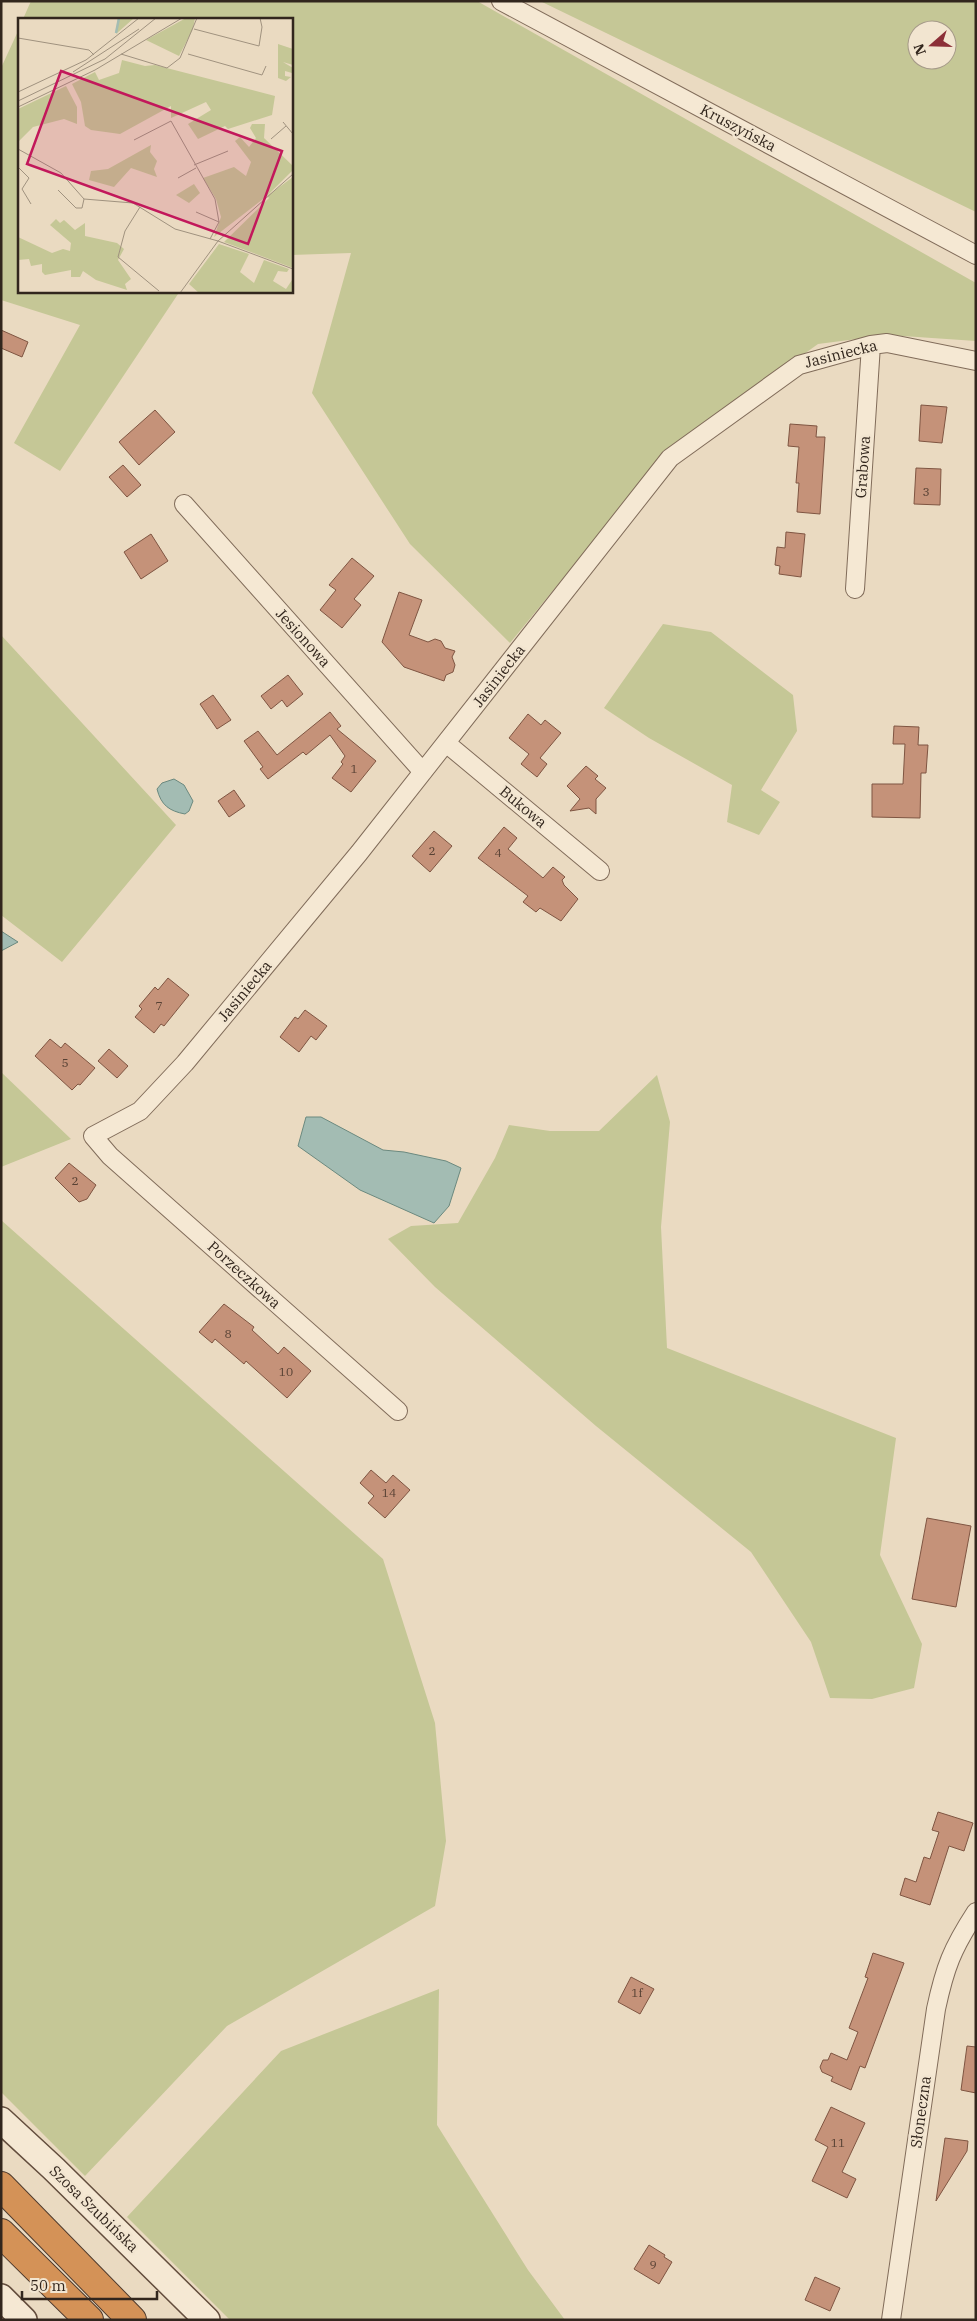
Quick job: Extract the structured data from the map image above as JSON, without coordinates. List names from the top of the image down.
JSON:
{
  "streets": {
    "street": [
      "Kruszyńska",
      "Jasiniecka",
      "Grabowa",
      "Jesionowa",
      "Bukowa",
      "Porzeczkowa",
      "Słoneczna",
      "Szosa Szubińska"
    ]
  },
  "crossings": [
    ["Jasiniecka", "Grabowa"],
    ["Jasiniecka", "Jesionowa"],
    ["Jasiniecka", "Bukowa"],
    ["Jasiniecka", "Porzeczkowa"]
  ],
  "house_numbers": [
    "3",
    "1",
    "2",
    "4",
    "7",
    "5",
    "2",
    "8",
    "10",
    "14",
    "1f",
    "11",
    "9"
  ],
  "scale_bar": "50 m",
  "north": "left"
}
